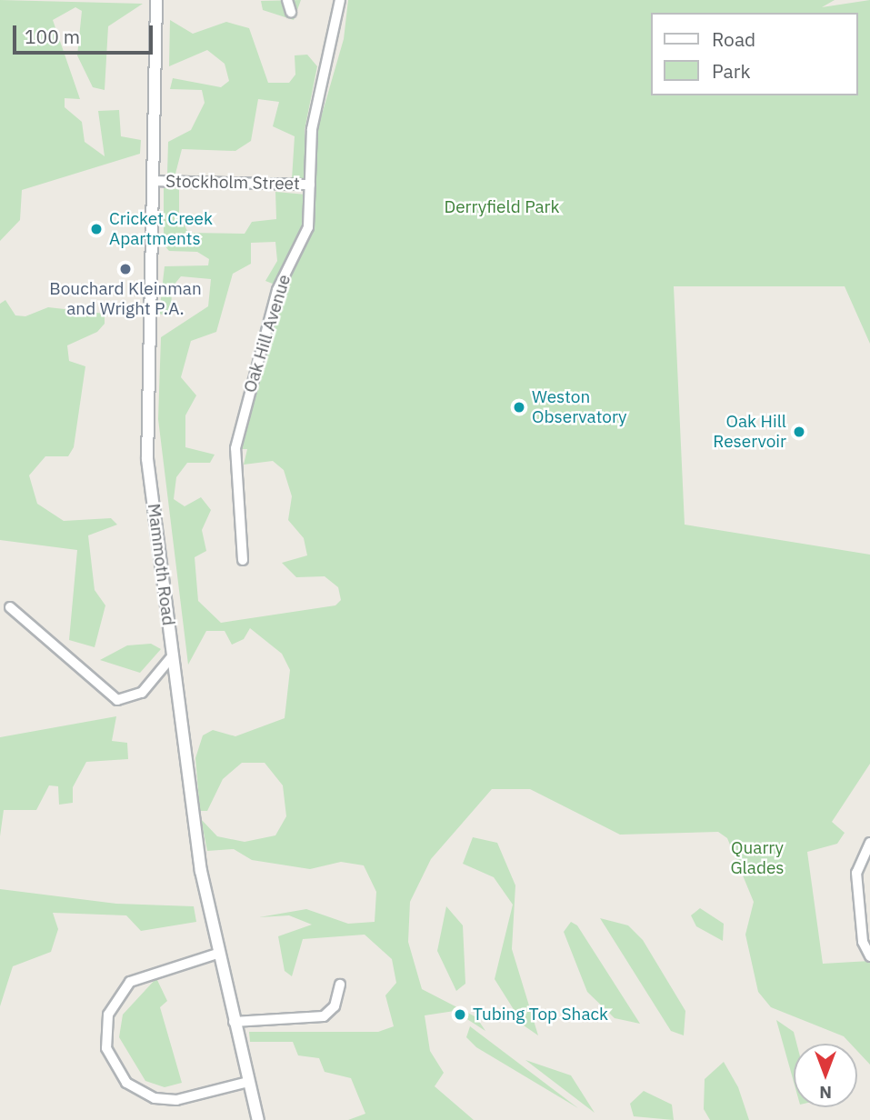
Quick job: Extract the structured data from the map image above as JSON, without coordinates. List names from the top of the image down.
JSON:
{
  "streets": {
    "main road": ["Mammoth Road"],
    "street": ["Stockholm Street", "Oak Hill Avenue"]
  },
  "crossings": [
    ["Stockholm Street", "Oak Hill Avenue"],
    ["Stockholm Street", "Mammoth Road"]
  ],
  "parks": ["Derryfield Park", "Quarry Glades"],
  "places": [
    "Cricket Creek Apartments",
    "Bouchard Kleinman and Wright P.A.",
    "Weston Observatory",
    "Oak Hill Reservoir",
    "Tubing Top Shack"
  ],
  "legend": ["Road", "Park"],
  "scale_bar": "100 m",
  "north": "bottom"
}
